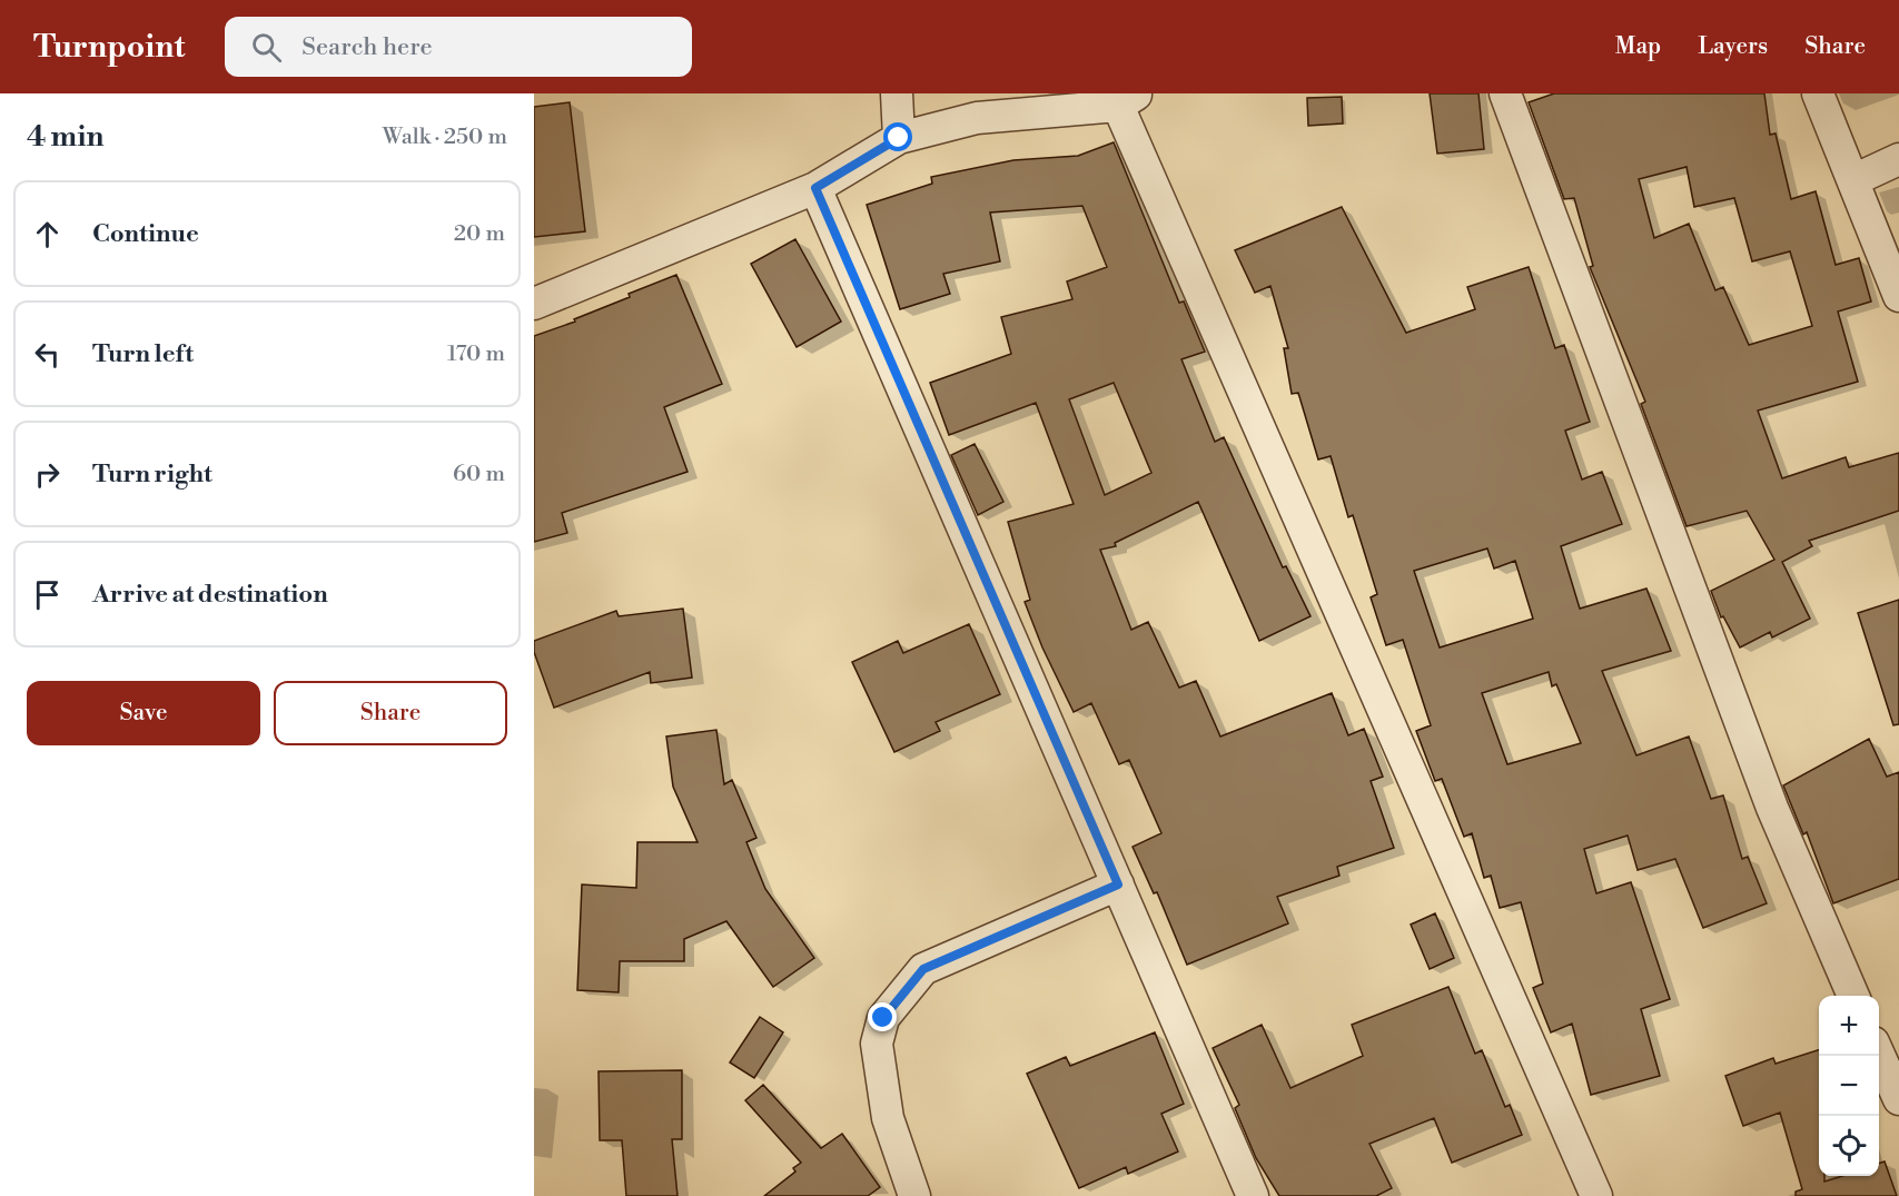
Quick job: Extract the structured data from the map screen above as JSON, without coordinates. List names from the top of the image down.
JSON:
{
  "page": {
    "header": "Turnpoint",
    "search": "Search here",
    "nav": ["Map", "Layers", "Share"],
    "heading": ["4 min", "Walk · 250 m"],
    "list": [
      ["Continue", "20 m"],
      ["Turn left", "170 m"],
      ["Turn right", "60 m"],
      "Arrive at destination"
    ],
    "buttons": ["Save", "Share"],
    "map_buttons": ["+", "−"]
  }
}
